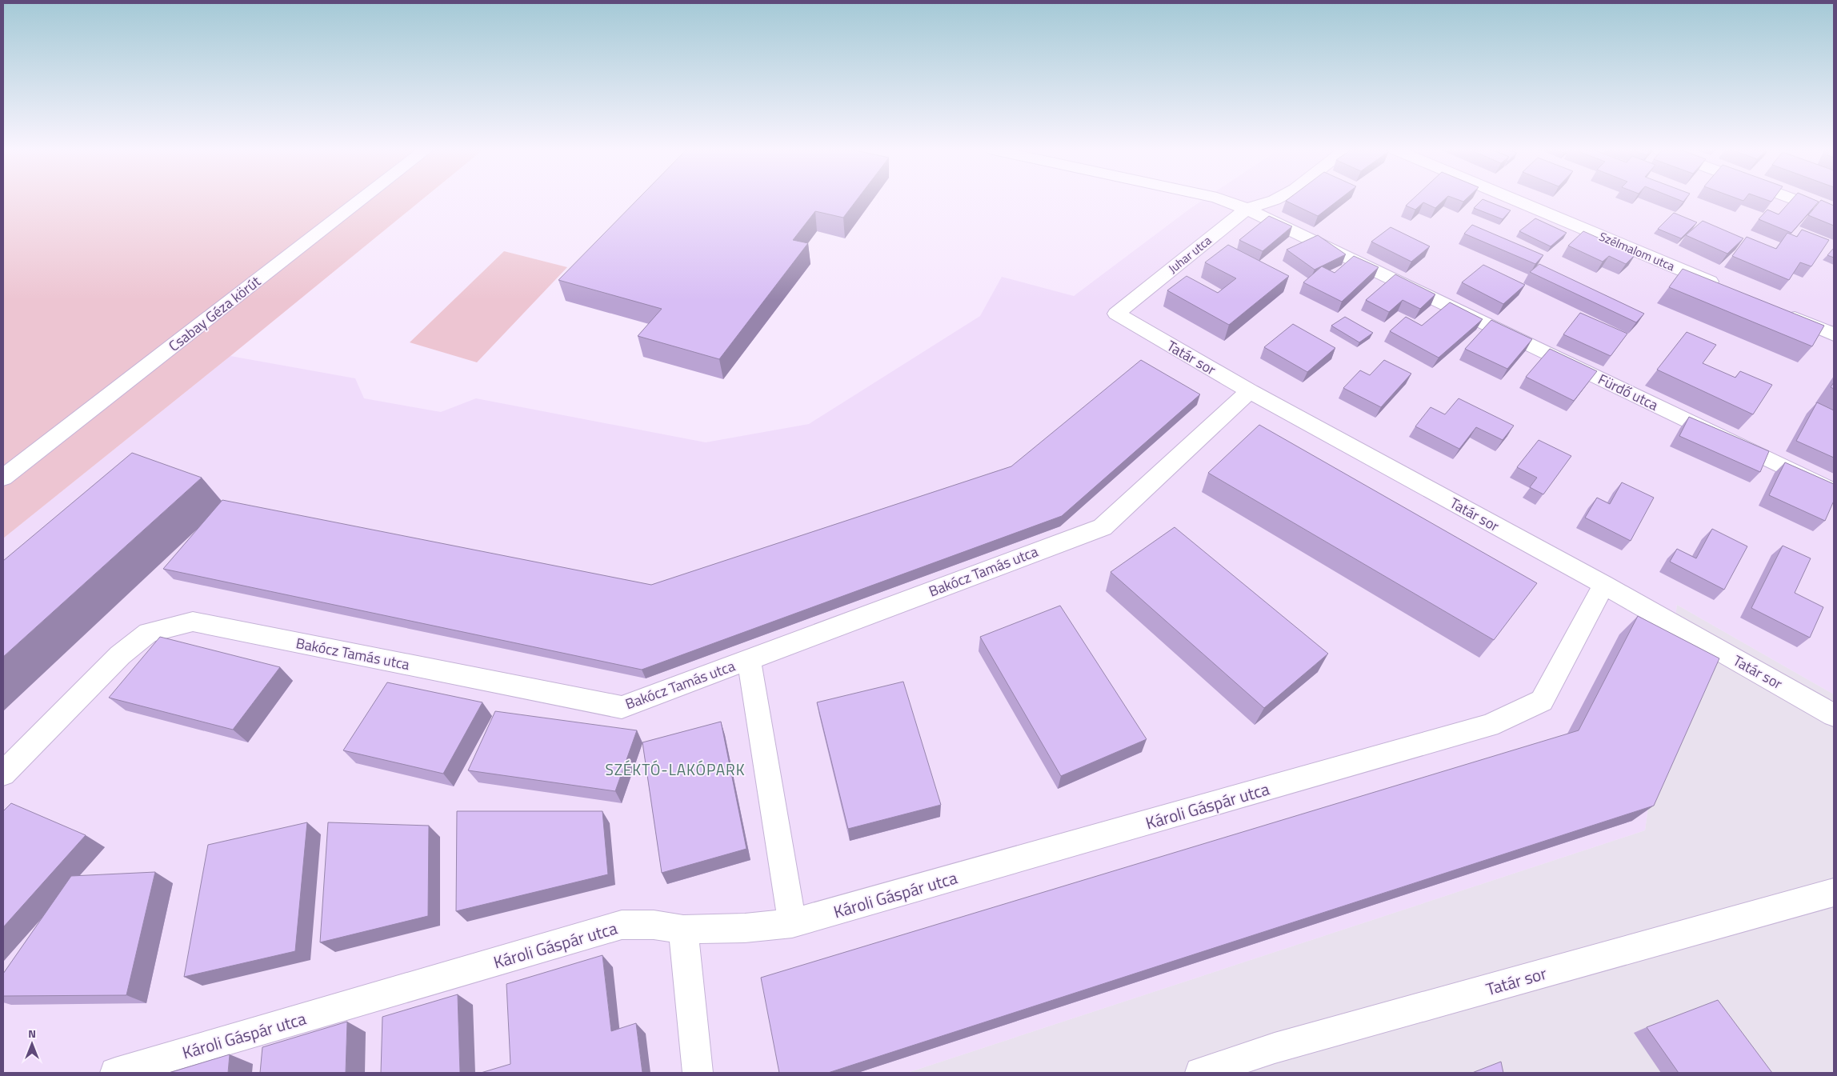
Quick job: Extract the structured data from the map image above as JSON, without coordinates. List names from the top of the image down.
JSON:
{
  "streets": {
    "street": [
      "Szélmalom utca",
      "Juhar utca",
      "Csabay Géza körút",
      "Tatár sor",
      "Fürdő utca",
      "Bakócz Tamás utca",
      "Károli Gáspár utca"
    ]
  },
  "crossings": [
    ["Juhar utca", "Tatár sor"],
    ["Juhar utca", "Fürdő utca"],
    ["Tatár sor", "Bakócz Tamás utca"],
    ["Tatár sor", "Károli Gáspár utca"]
  ],
  "districts": ["SZÉKTÓ-LAKÓPARK"],
  "north": "top"
}
